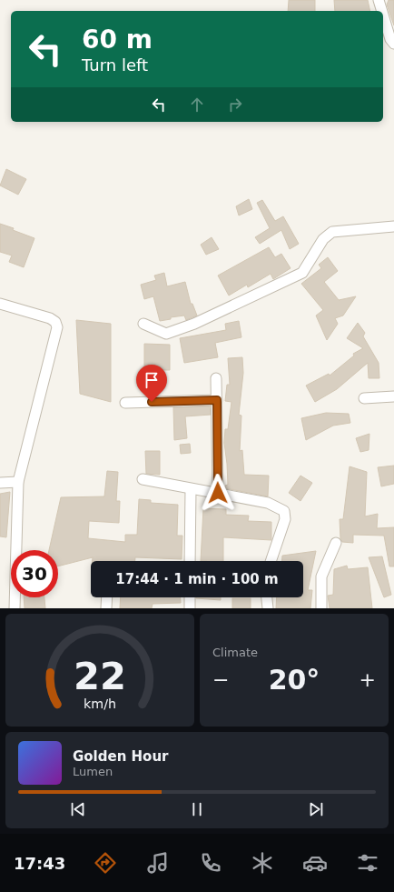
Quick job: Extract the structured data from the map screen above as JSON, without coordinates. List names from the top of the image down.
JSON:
{
  "page": {
    "turn": ["60 m", "Turn left"],
    "limit": "30",
    "trip": "17:44 · 1 min · 100 m",
    "tile": "Climate",
    "heat": ["−", "20°", "+"],
    "song": ["Golden Hour", "Lumen"],
    "tabs": "17:43",
    "gauge": ["22", "km/h"]
  }
}
